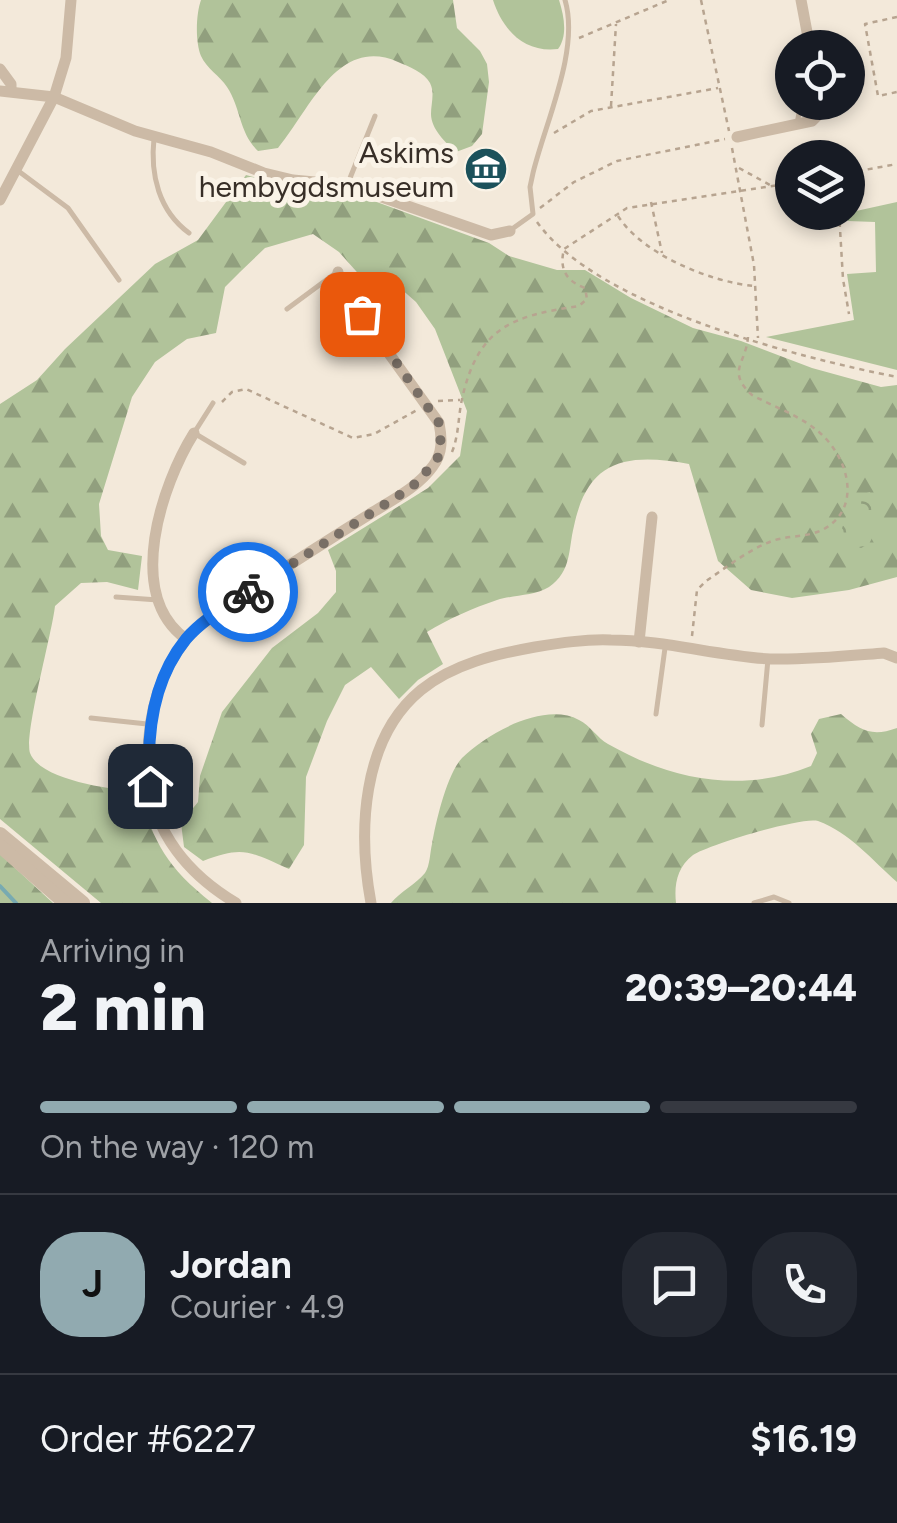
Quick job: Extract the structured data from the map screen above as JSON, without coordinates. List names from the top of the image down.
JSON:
{
  "places": {
    "museum": ["Askims hembygdsmuseum"]
  },
  "page": {
    "heading": ["2 min", "Arriving in", "20:39–20:44"],
    "panel": [
      "Jordan",
      "Courier · 4.9",
      "Order #6227",
      "$16.19"
    ],
    "bar": "On the way · 120 m",
    "round": "J"
  }
}
